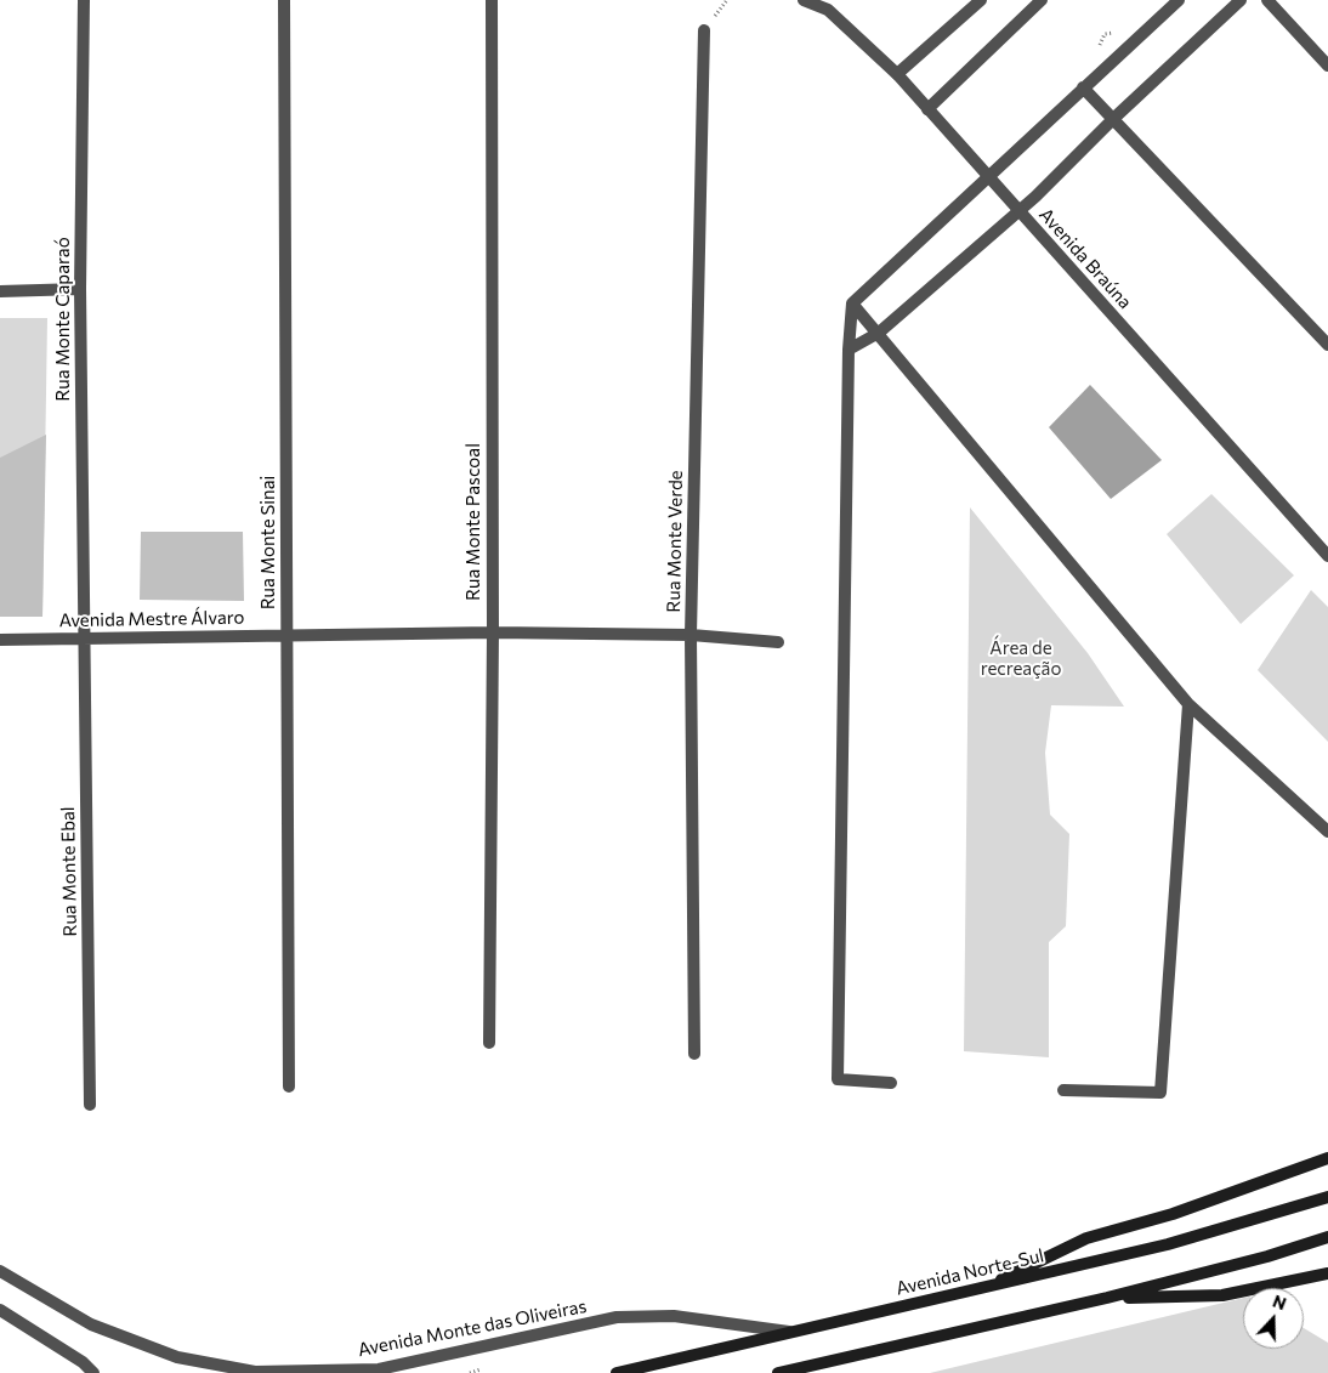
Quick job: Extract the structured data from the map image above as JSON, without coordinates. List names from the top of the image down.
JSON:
{
  "streets": {
    "main road": ["Avenida Norte-Sul"],
    "street": [
      "Avenida Braúna",
      "Rua Monte Caparaó",
      "Rua Monte Pascoal",
      "Rua Monte Verde",
      "Rua Monte Sinai",
      "Avenida Mestre Álvaro",
      "Rua Monte Ebal",
      "Avenida Monte das Oliveiras"
    ]
  },
  "crossings": [
    ["Rua Monte Caparaó", "Avenida Mestre Álvaro"],
    ["Rua Monte Caparaó", "Rua Monte Ebal"],
    ["Rua Monte Pascoal", "Avenida Mestre Álvaro"],
    ["Rua Monte Verde", "Avenida Mestre Álvaro"],
    ["Rua Monte Sinai", "Avenida Mestre Álvaro"],
    ["Avenida Mestre Álvaro", "Rua Monte Ebal"],
    ["Avenida Norte-Sul", "Avenida Monte das Oliveiras"]
  ],
  "parks": ["Área de recreação"],
  "north": "top"
}
